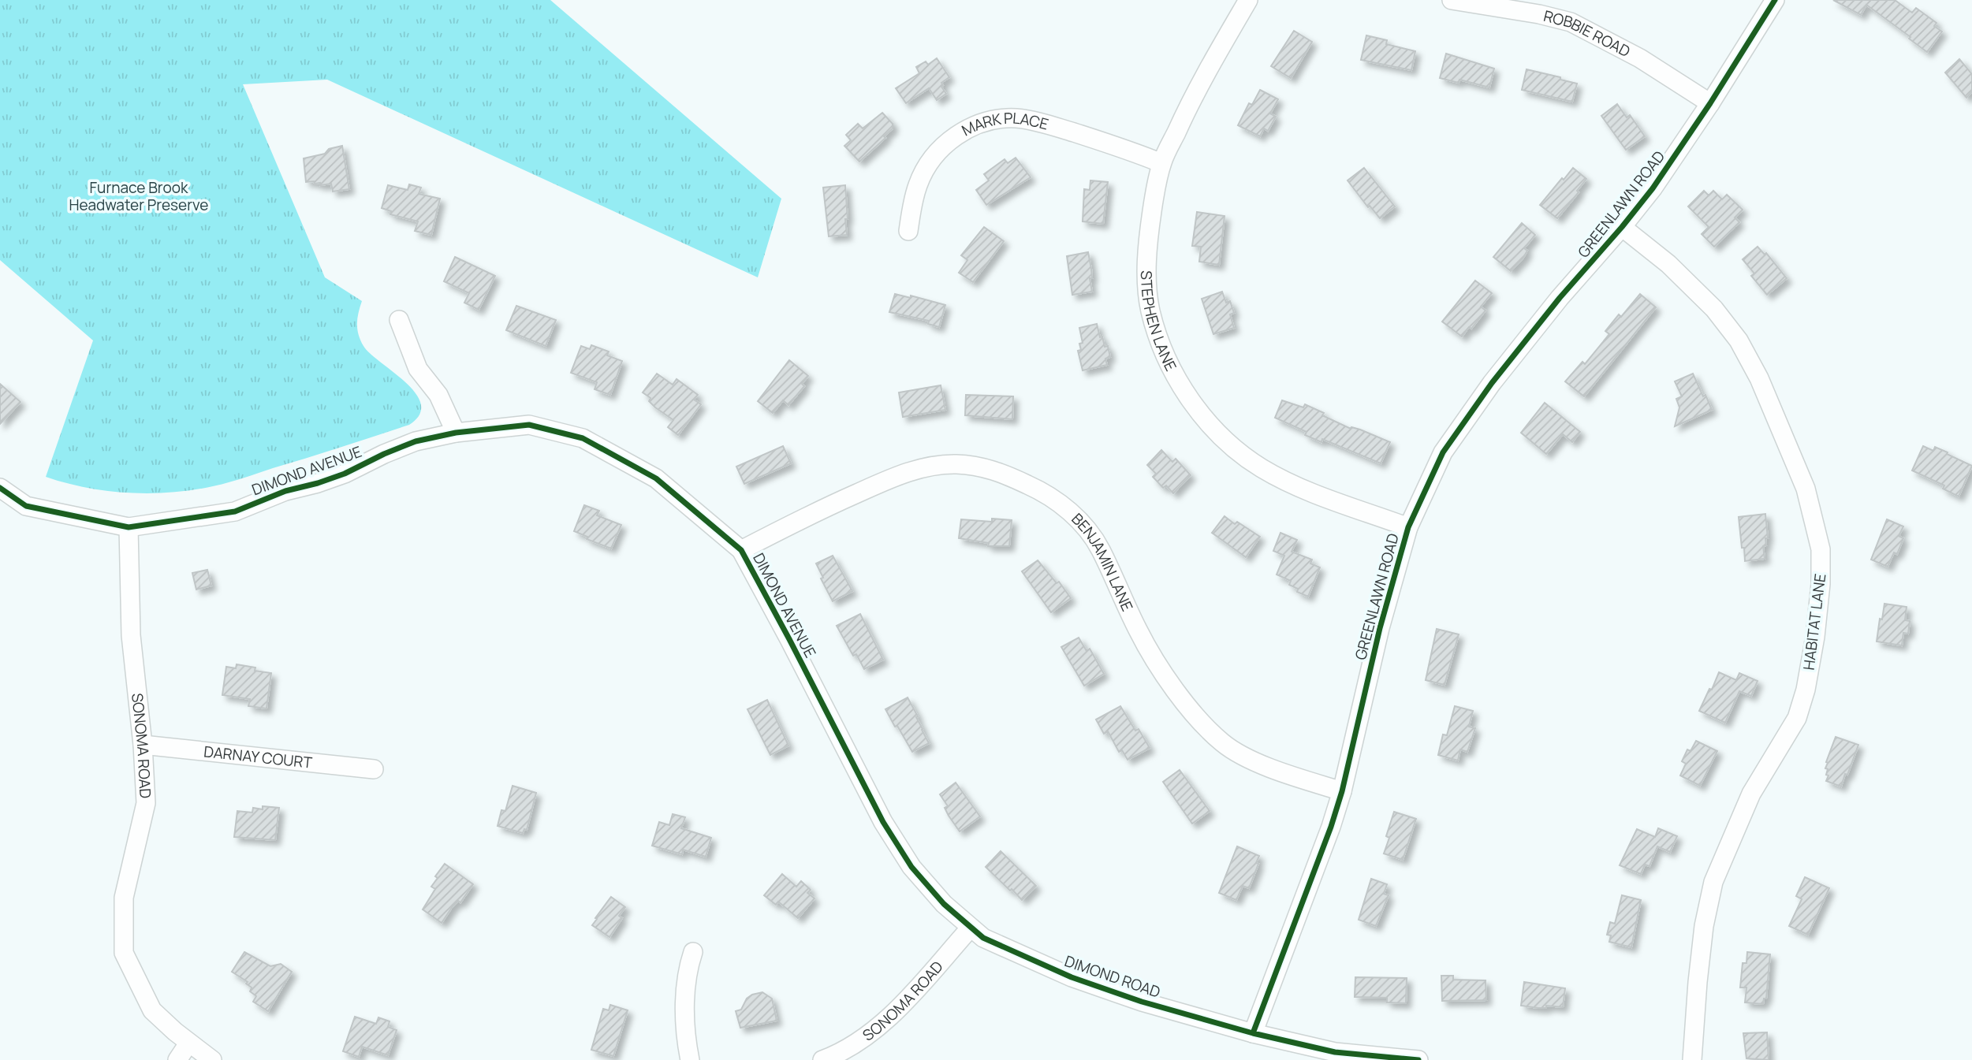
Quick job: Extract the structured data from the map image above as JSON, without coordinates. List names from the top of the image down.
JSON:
{
  "streets": {
    "street": [
      "ROBBIE ROAD",
      "MARK PLACE",
      "GREENLAWN ROAD",
      "STEPHEN LANE",
      "DIMOND AVENUE",
      "BENJAMIN LANE",
      "HABITAT LANE",
      "SONOMA ROAD",
      "DARNAY COURT",
      "DIMOND ROAD"
    ]
  },
  "crossings": [
    ["ROBBIE ROAD", "GREENLAWN ROAD"],
    ["MARK PLACE", "STEPHEN LANE"],
    ["GREENLAWN ROAD", "STEPHEN LANE"],
    ["GREENLAWN ROAD", "BENJAMIN LANE"],
    ["GREENLAWN ROAD", "HABITAT LANE"],
    ["GREENLAWN ROAD", "DIMOND ROAD"],
    ["DIMOND AVENUE", "BENJAMIN LANE"],
    ["DIMOND AVENUE", "SONOMA ROAD"],
    ["DIMOND AVENUE", "DIMOND ROAD"],
    ["SONOMA ROAD", "DARNAY COURT"],
    ["SONOMA ROAD", "DIMOND ROAD"]
  ],
  "parks": ["Furnace Brook Headwater Preserve"]
}
